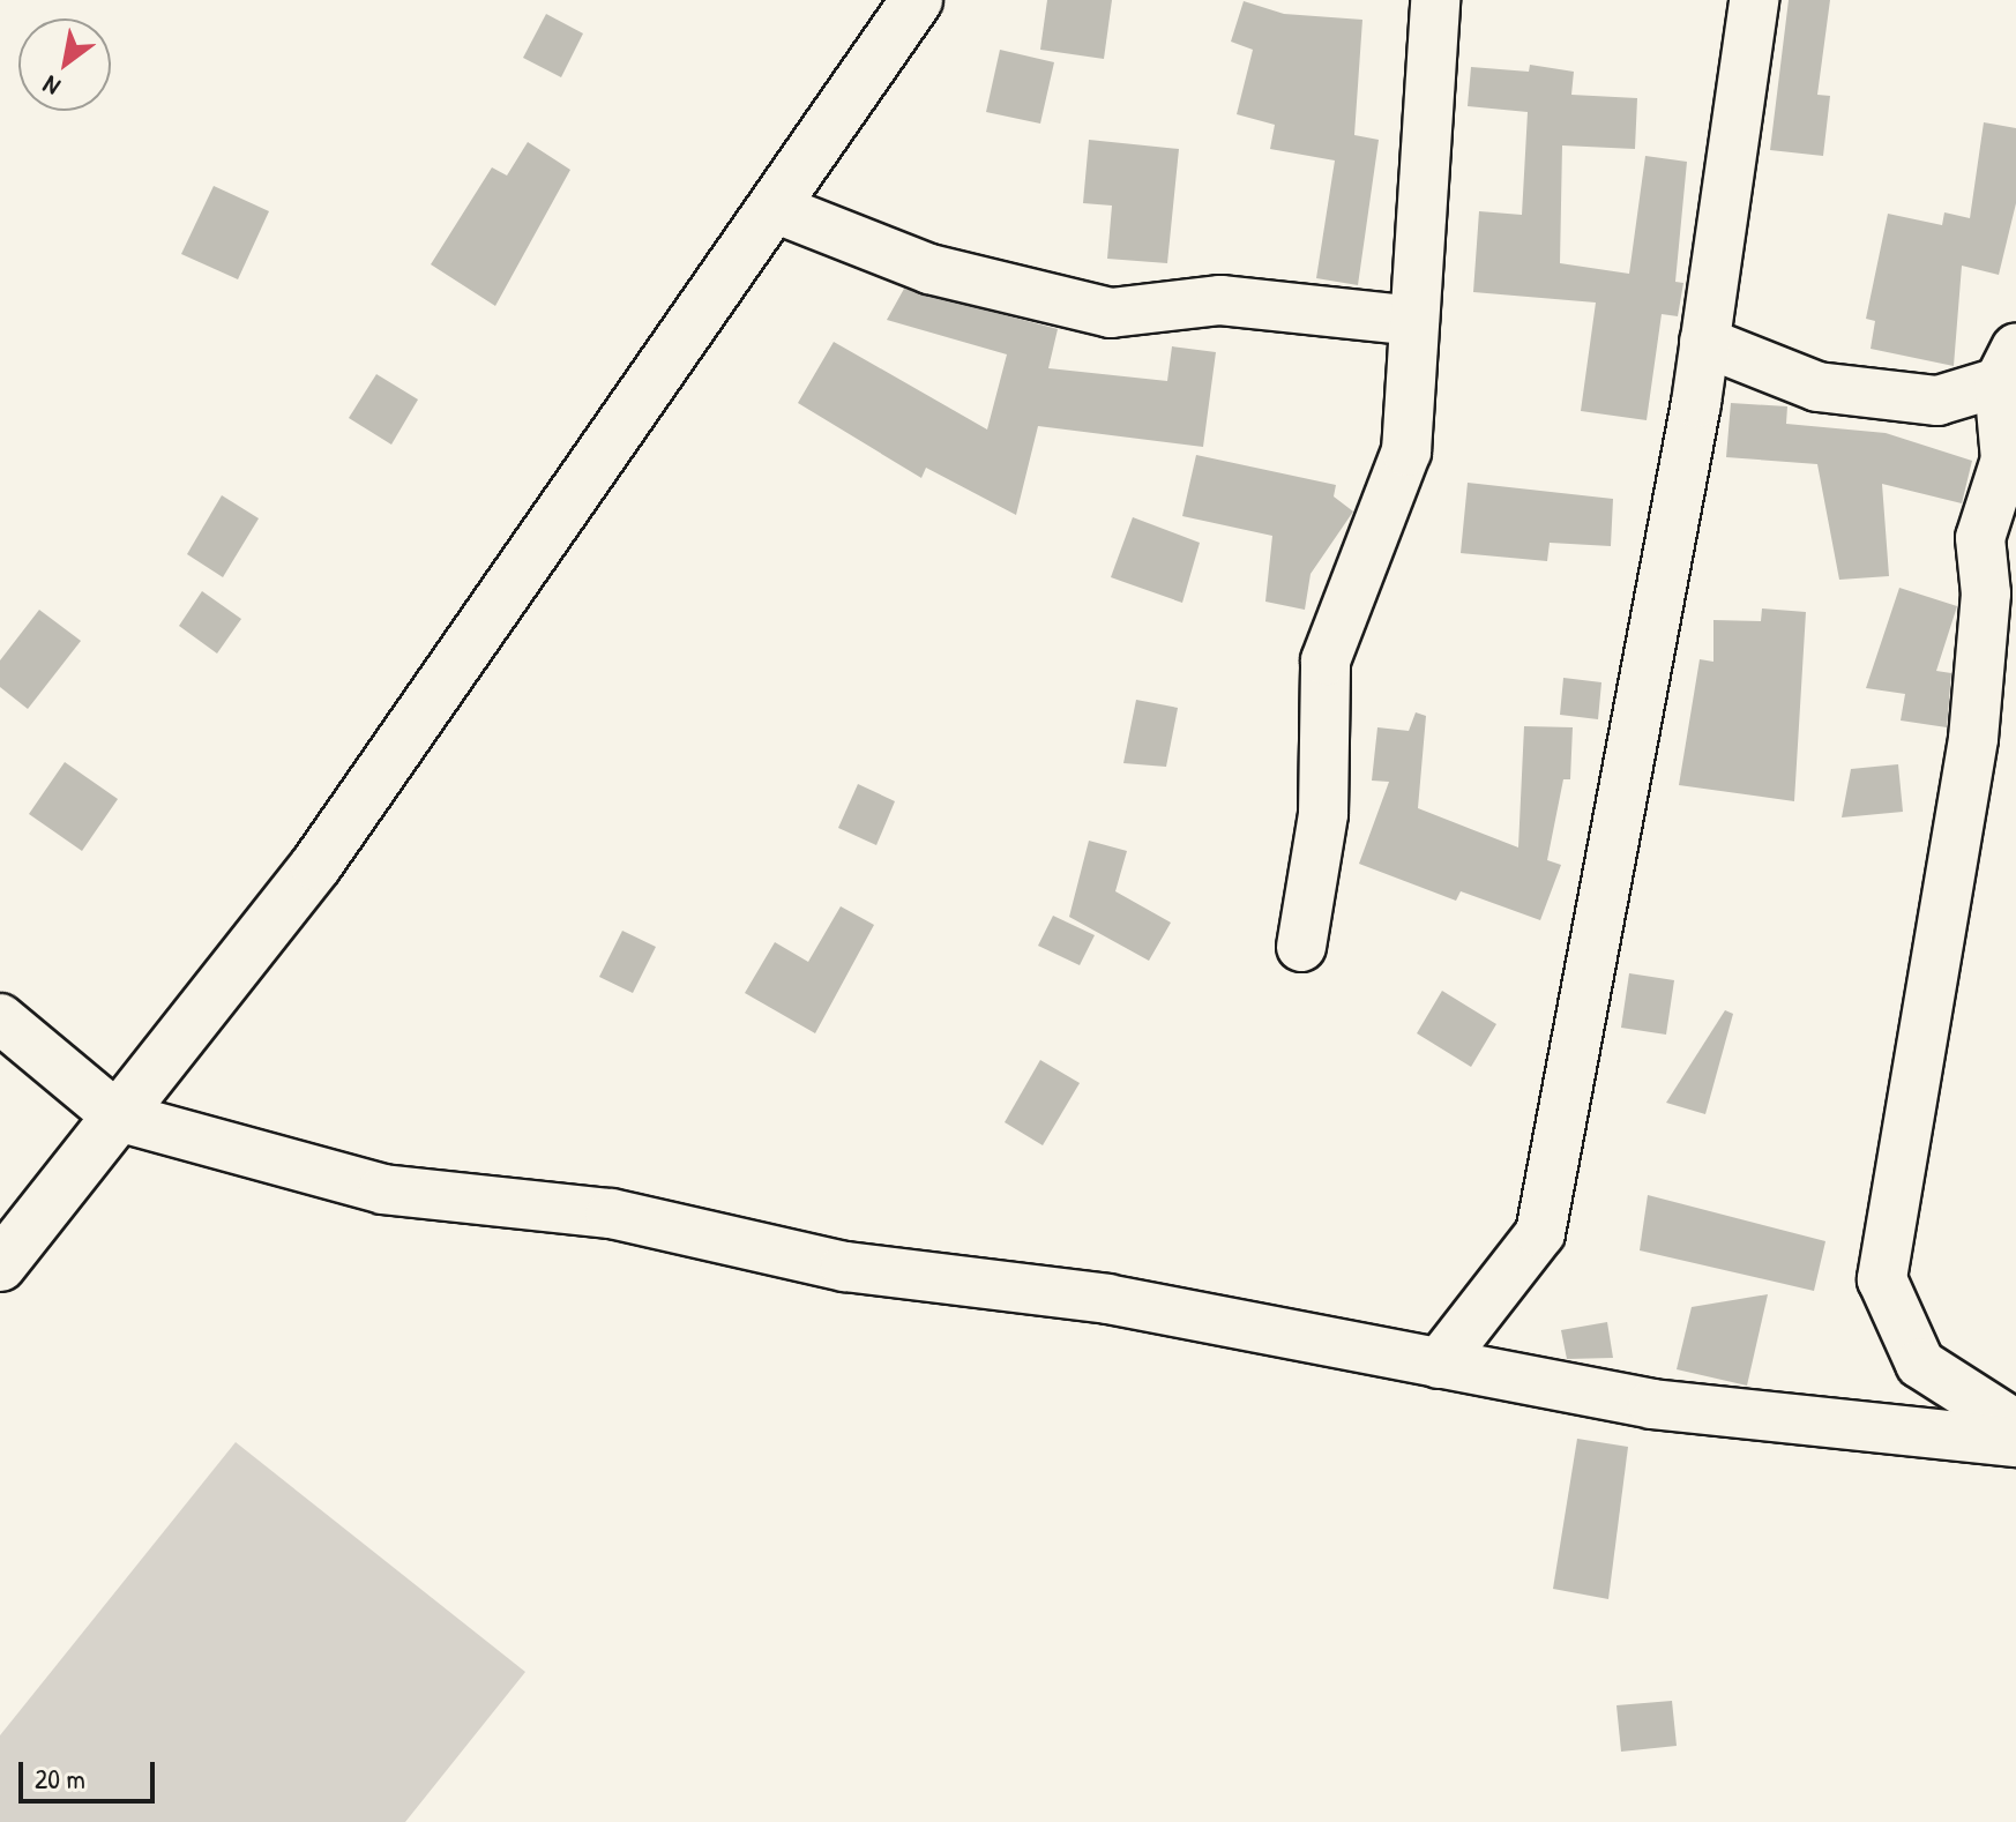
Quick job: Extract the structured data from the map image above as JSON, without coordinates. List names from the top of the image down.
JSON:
{
  "scale_bar": "20 m",
  "north": "bottom left"
}
